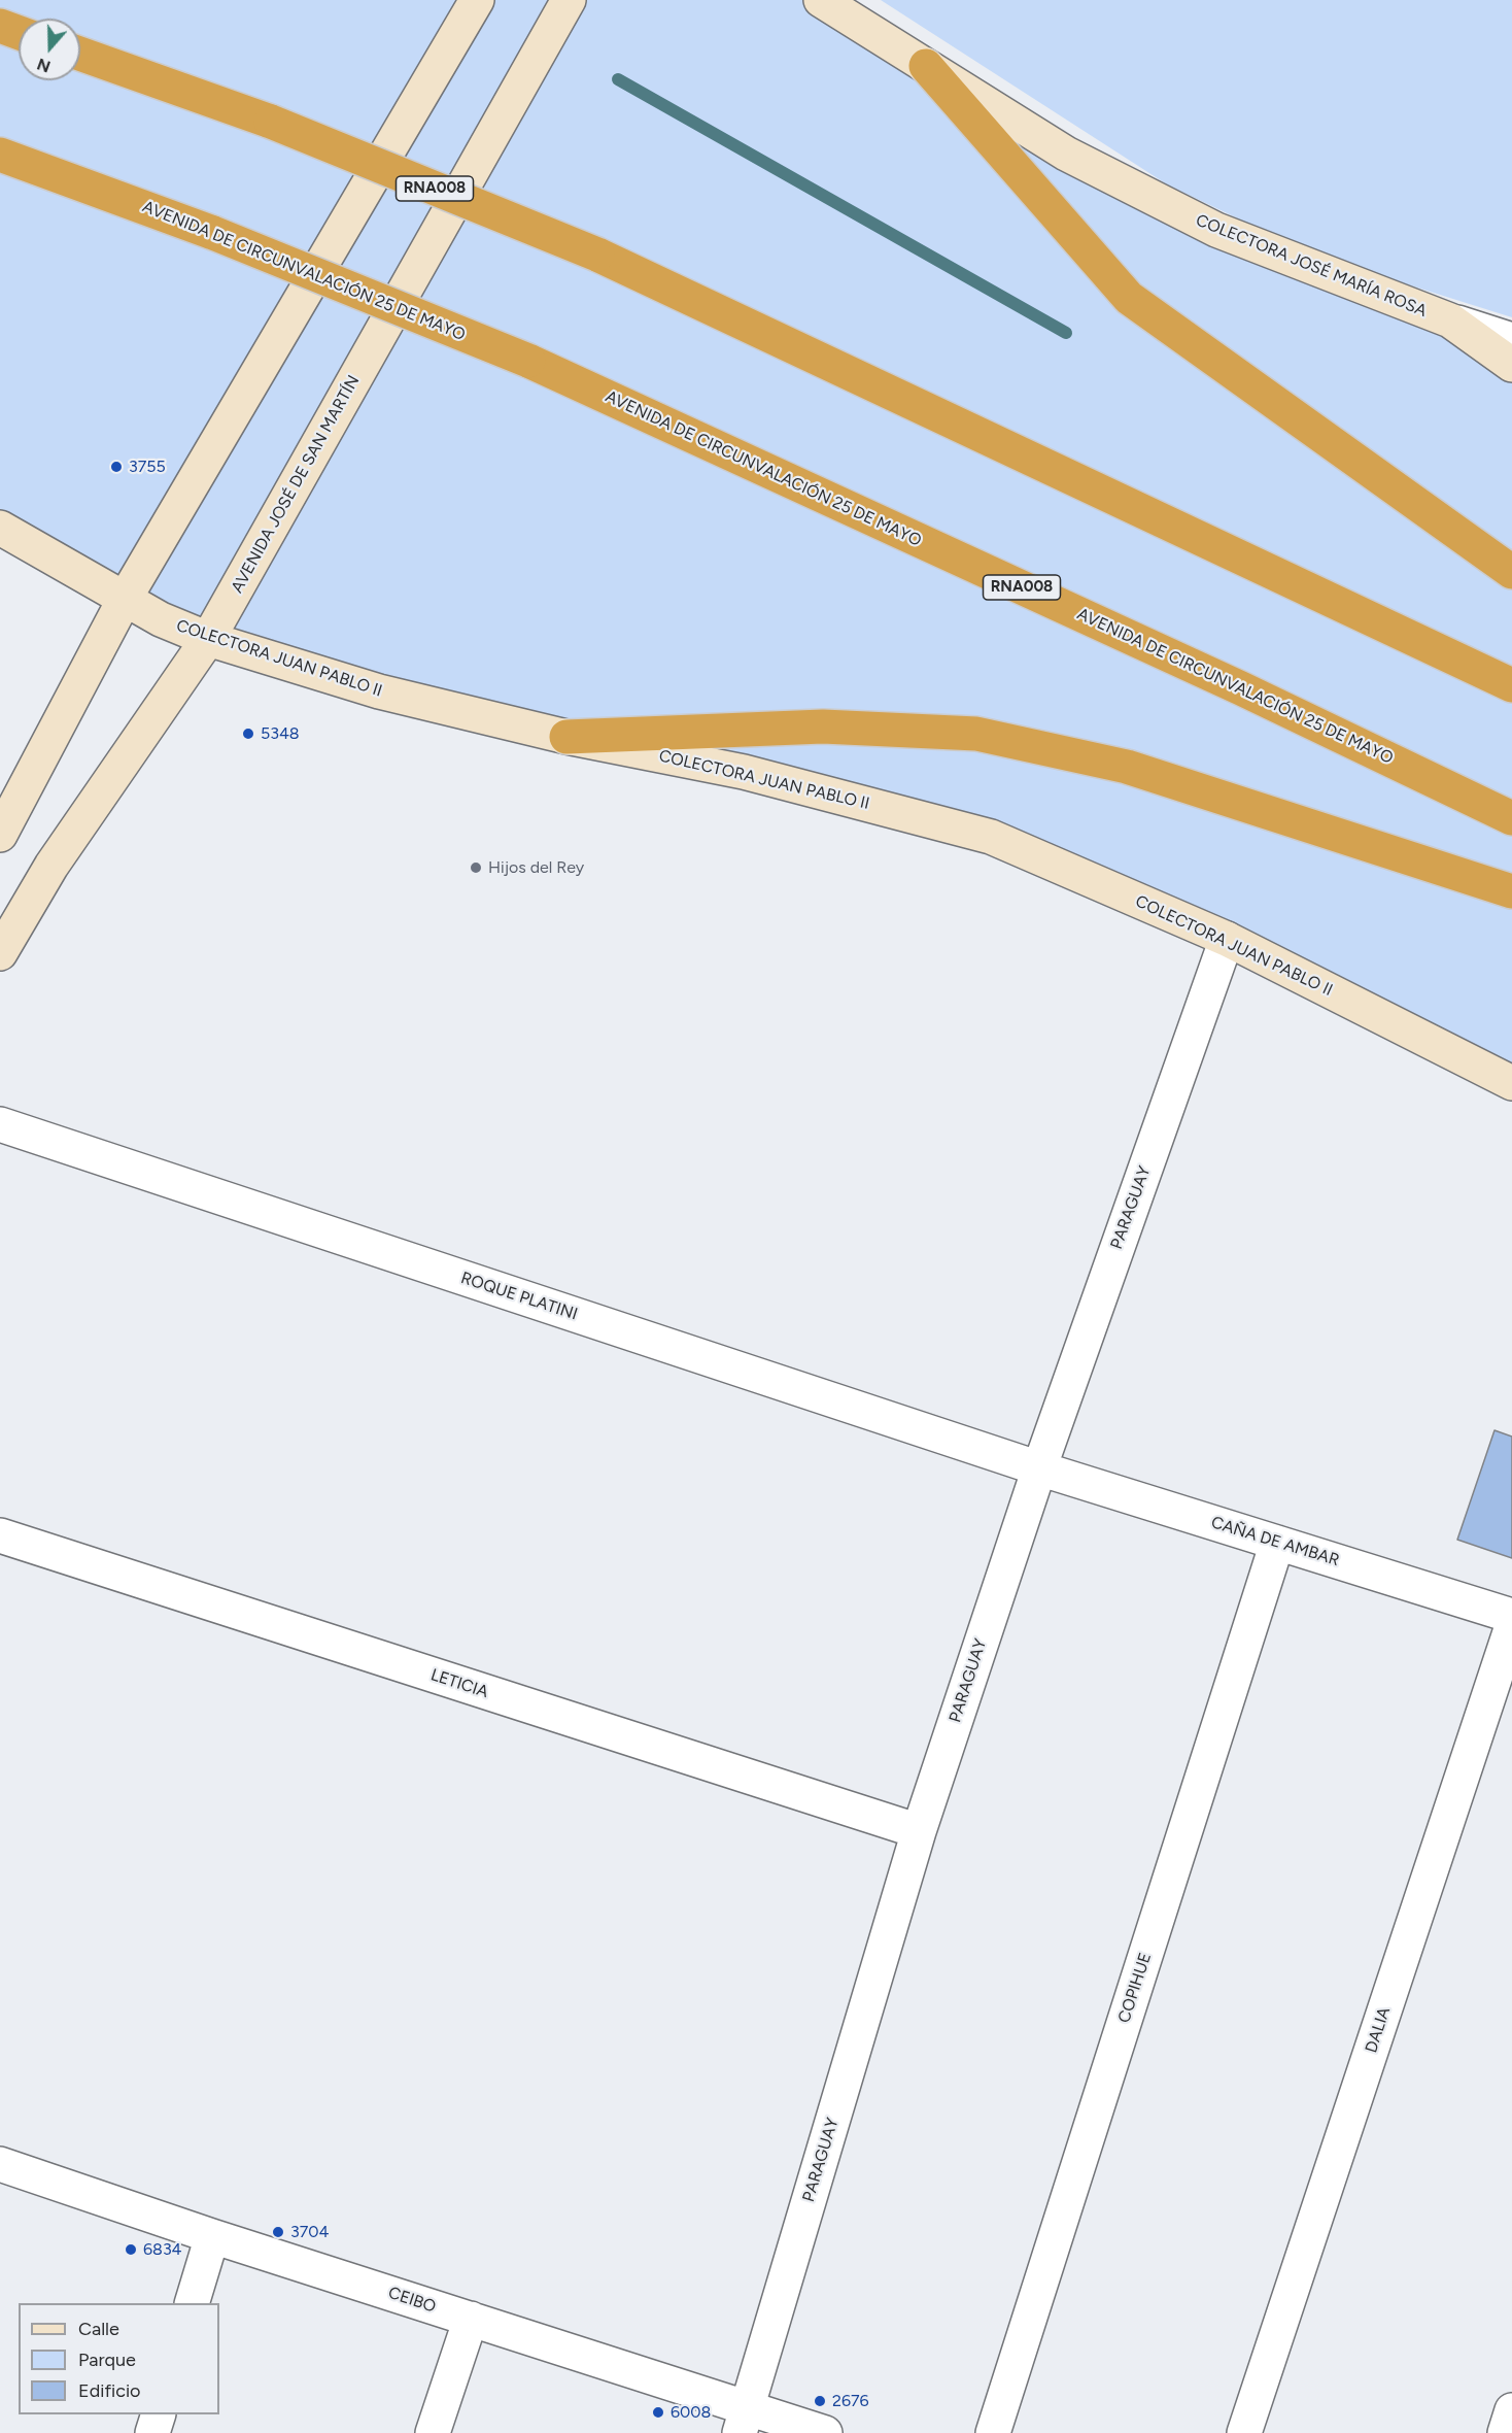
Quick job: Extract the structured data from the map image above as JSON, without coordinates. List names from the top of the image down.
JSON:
{
  "streets": {
    "highway": ["RNA008", "AVENIDA DE CIRCUNVALACIÓN 25 DE MAYO"],
    "main road": ["COLECTORA JOSÉ MARÍA ROSA", "AVENIDA JOSÉ DE SAN MARTÍN", "COLECTORA JUAN PABLO II"],
    "street": [
      "PARAGUAY",
      "ROQUE PLATINI",
      "CAÑA DE AMBAR",
      "LETICIA",
      "COPIHUE",
      "DALIA",
      "CEIBO"
    ]
  },
  "crossings": [
    ["AVENIDA JOSÉ DE SAN MARTÍN", "COLECTORA JUAN PABLO II"],
    ["COLECTORA JUAN PABLO II", "PARAGUAY"],
    ["PARAGUAY", "ROQUE PLATINI"],
    ["PARAGUAY", "CAÑA DE AMBAR"],
    ["PARAGUAY", "LETICIA"],
    ["PARAGUAY", "CEIBO"],
    ["ROQUE PLATINI", "CAÑA DE AMBAR"],
    ["CAÑA DE AMBAR", "COPIHUE"]
  ],
  "places": [
    "3755",
    "5348",
    "Hijos del Rey",
    "3704",
    "6834",
    "2676",
    "6008"
  ],
  "legend": ["Calle", "Parque", "Edificio"],
  "north": "bottom"
}
